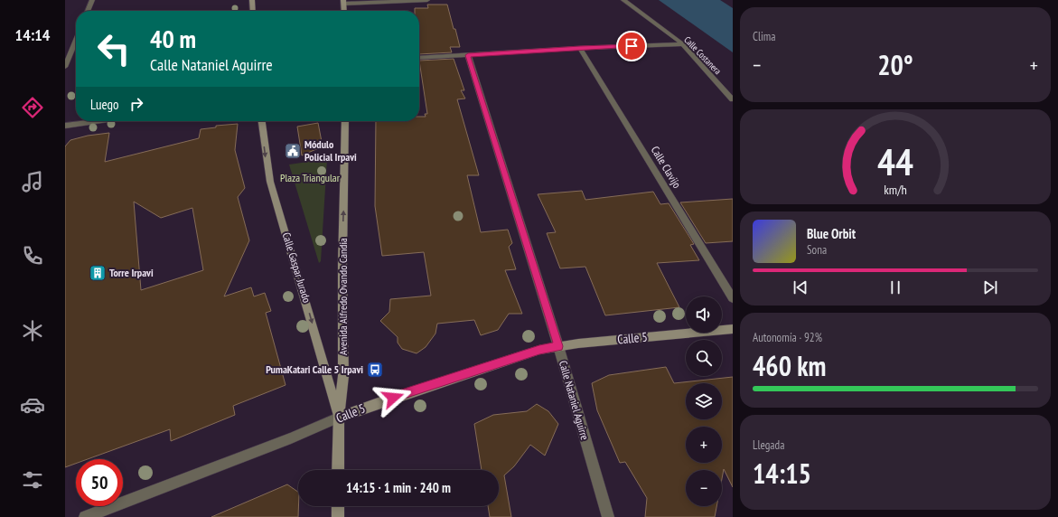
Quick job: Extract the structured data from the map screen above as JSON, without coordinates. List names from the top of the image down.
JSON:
{
  "streets": {
    "main road": ["Calle Gaspar Jurado", "Avenida Alfredo Ovando Candia", "Calle 5"],
    "street": ["Calle Costanera", "Calle Clavijo", "Calle Nataniel Aguirre"]
  },
  "crossings": [
    ["Calle Gaspar Jurado", "Avenida Alfredo Ovando Candia"],
    ["Calle Gaspar Jurado", "Calle 5"],
    ["Avenida Alfredo Ovando Candia", "Calle 5"],
    ["Calle 5", "Calle Nataniel Aguirre"]
  ],
  "one_way": ["Calle Gaspar Jurado", "Avenida Alfredo Ovando Candia"],
  "parks": ["Plaza Triangular"],
  "places": {
    "public building": ["Módulo Policial Irpavi"],
    "building": ["Torre Irpavi"],
    "bus stop": ["PumaKatari Calle 5 Irpavi"]
  },
  "page": {
    "tabs": "14:14",
    "tile": [
      "Clima",
      ["Autonomía · 92%", "460 km"],
      ["Llegada", "14:15"]
    ],
    "turn": ["40 m", "Calle Nataniel Aguirre"],
    "heat": ["−", "20°", "+"],
    "then": "Luego",
    "song": ["Blue Orbit", "Sona"],
    "map_buttons": ["+", "−"],
    "limit": "50",
    "trip": "14:15 · 1 min · 240 m",
    "gauge": ["44", "km/h"]
  }
}
